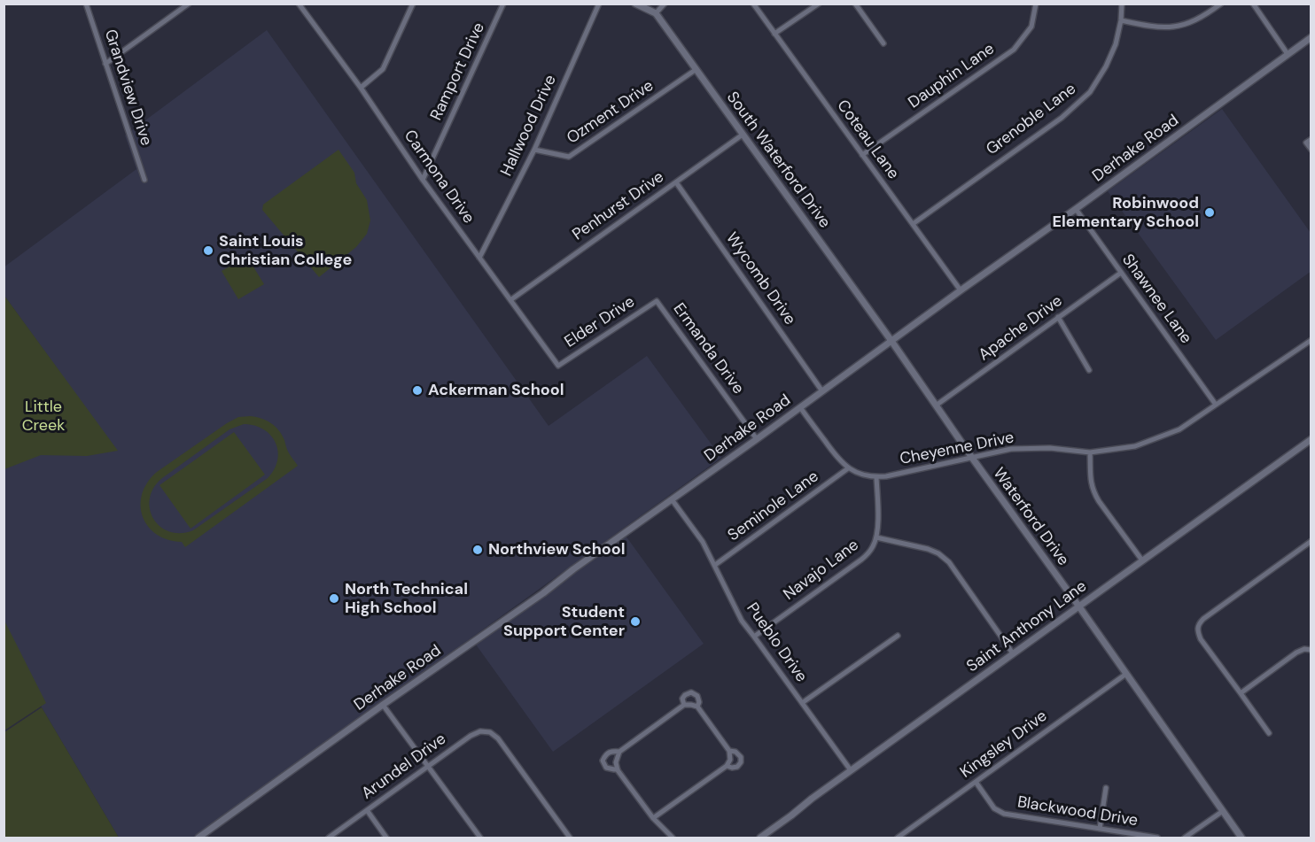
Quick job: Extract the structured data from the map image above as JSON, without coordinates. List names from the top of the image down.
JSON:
{
  "streets": {
    "street": [
      "Ramport Drive",
      "Dauphin Lane",
      "Grandview Drive",
      "Ozment Drive",
      "Grenoble Lane",
      "Hallwood Drive",
      "Coteau Lane",
      "Derhake Road",
      "South Waterford Drive",
      "Carmona Drive",
      "Penhurst Drive",
      "Wycomb Drive",
      "Shawnee Lane",
      "Elder Drive",
      "Apache Drive",
      "Ermanda Drive",
      "Cheyenne Drive",
      "Seminole Lane",
      "Waterford Drive",
      "Navajo Lane",
      "Saint Anthony Lane",
      "Pueblo Drive",
      "Kingsley Drive",
      "Arundel Drive",
      "Blackwood Drive"
    ]
  },
  "crossings": [
    ["Ramport Drive", "Carmona Drive"],
    ["Dauphin Lane", "Coteau Lane"],
    ["Ozment Drive", "Hallwood Drive"],
    ["Ozment Drive", "South Waterford Drive"],
    ["Grenoble Lane", "Coteau Lane"],
    ["Hallwood Drive", "Carmona Drive"],
    ["Coteau Lane", "Derhake Road"],
    ["Derhake Road", "South Waterford Drive"],
    ["Derhake Road", "Wycomb Drive"],
    ["Derhake Road", "Shawnee Lane"],
    ["Derhake Road", "Ermanda Drive"],
    ["Derhake Road", "Cheyenne Drive"],
    ["Derhake Road", "Waterford Drive"],
    ["Derhake Road", "Pueblo Drive"],
    ["South Waterford Drive", "Penhurst Drive"],
    ["South Waterford Drive", "Waterford Drive"],
    ["Carmona Drive", "Penhurst Drive"],
    ["Carmona Drive", "Elder Drive"],
    ["Penhurst Drive", "Wycomb Drive"],
    ["Shawnee Lane", "Apache Drive"],
    ["Shawnee Lane", "Cheyenne Drive"],
    ["Elder Drive", "Ermanda Drive"],
    ["Apache Drive", "Waterford Drive"],
    ["Cheyenne Drive", "Seminole Lane"],
    ["Cheyenne Drive", "Waterford Drive"],
    ["Cheyenne Drive", "Navajo Lane"],
    ["Seminole Lane", "Pueblo Drive"],
    ["Waterford Drive", "Saint Anthony Lane"],
    ["Waterford Drive", "Kingsley Drive"],
    ["Navajo Lane", "Pueblo Drive"],
    ["Saint Anthony Lane", "Pueblo Drive"],
    ["Kingsley Drive", "Blackwood Drive"]
  ],
  "parks": ["Little Creek"],
  "places": [
    "Robinwood Elementary School",
    "Saint Louis Christian College",
    "Ackerman School",
    "Northview School",
    "North Technical High School",
    "Student Support Center"
  ]
}
